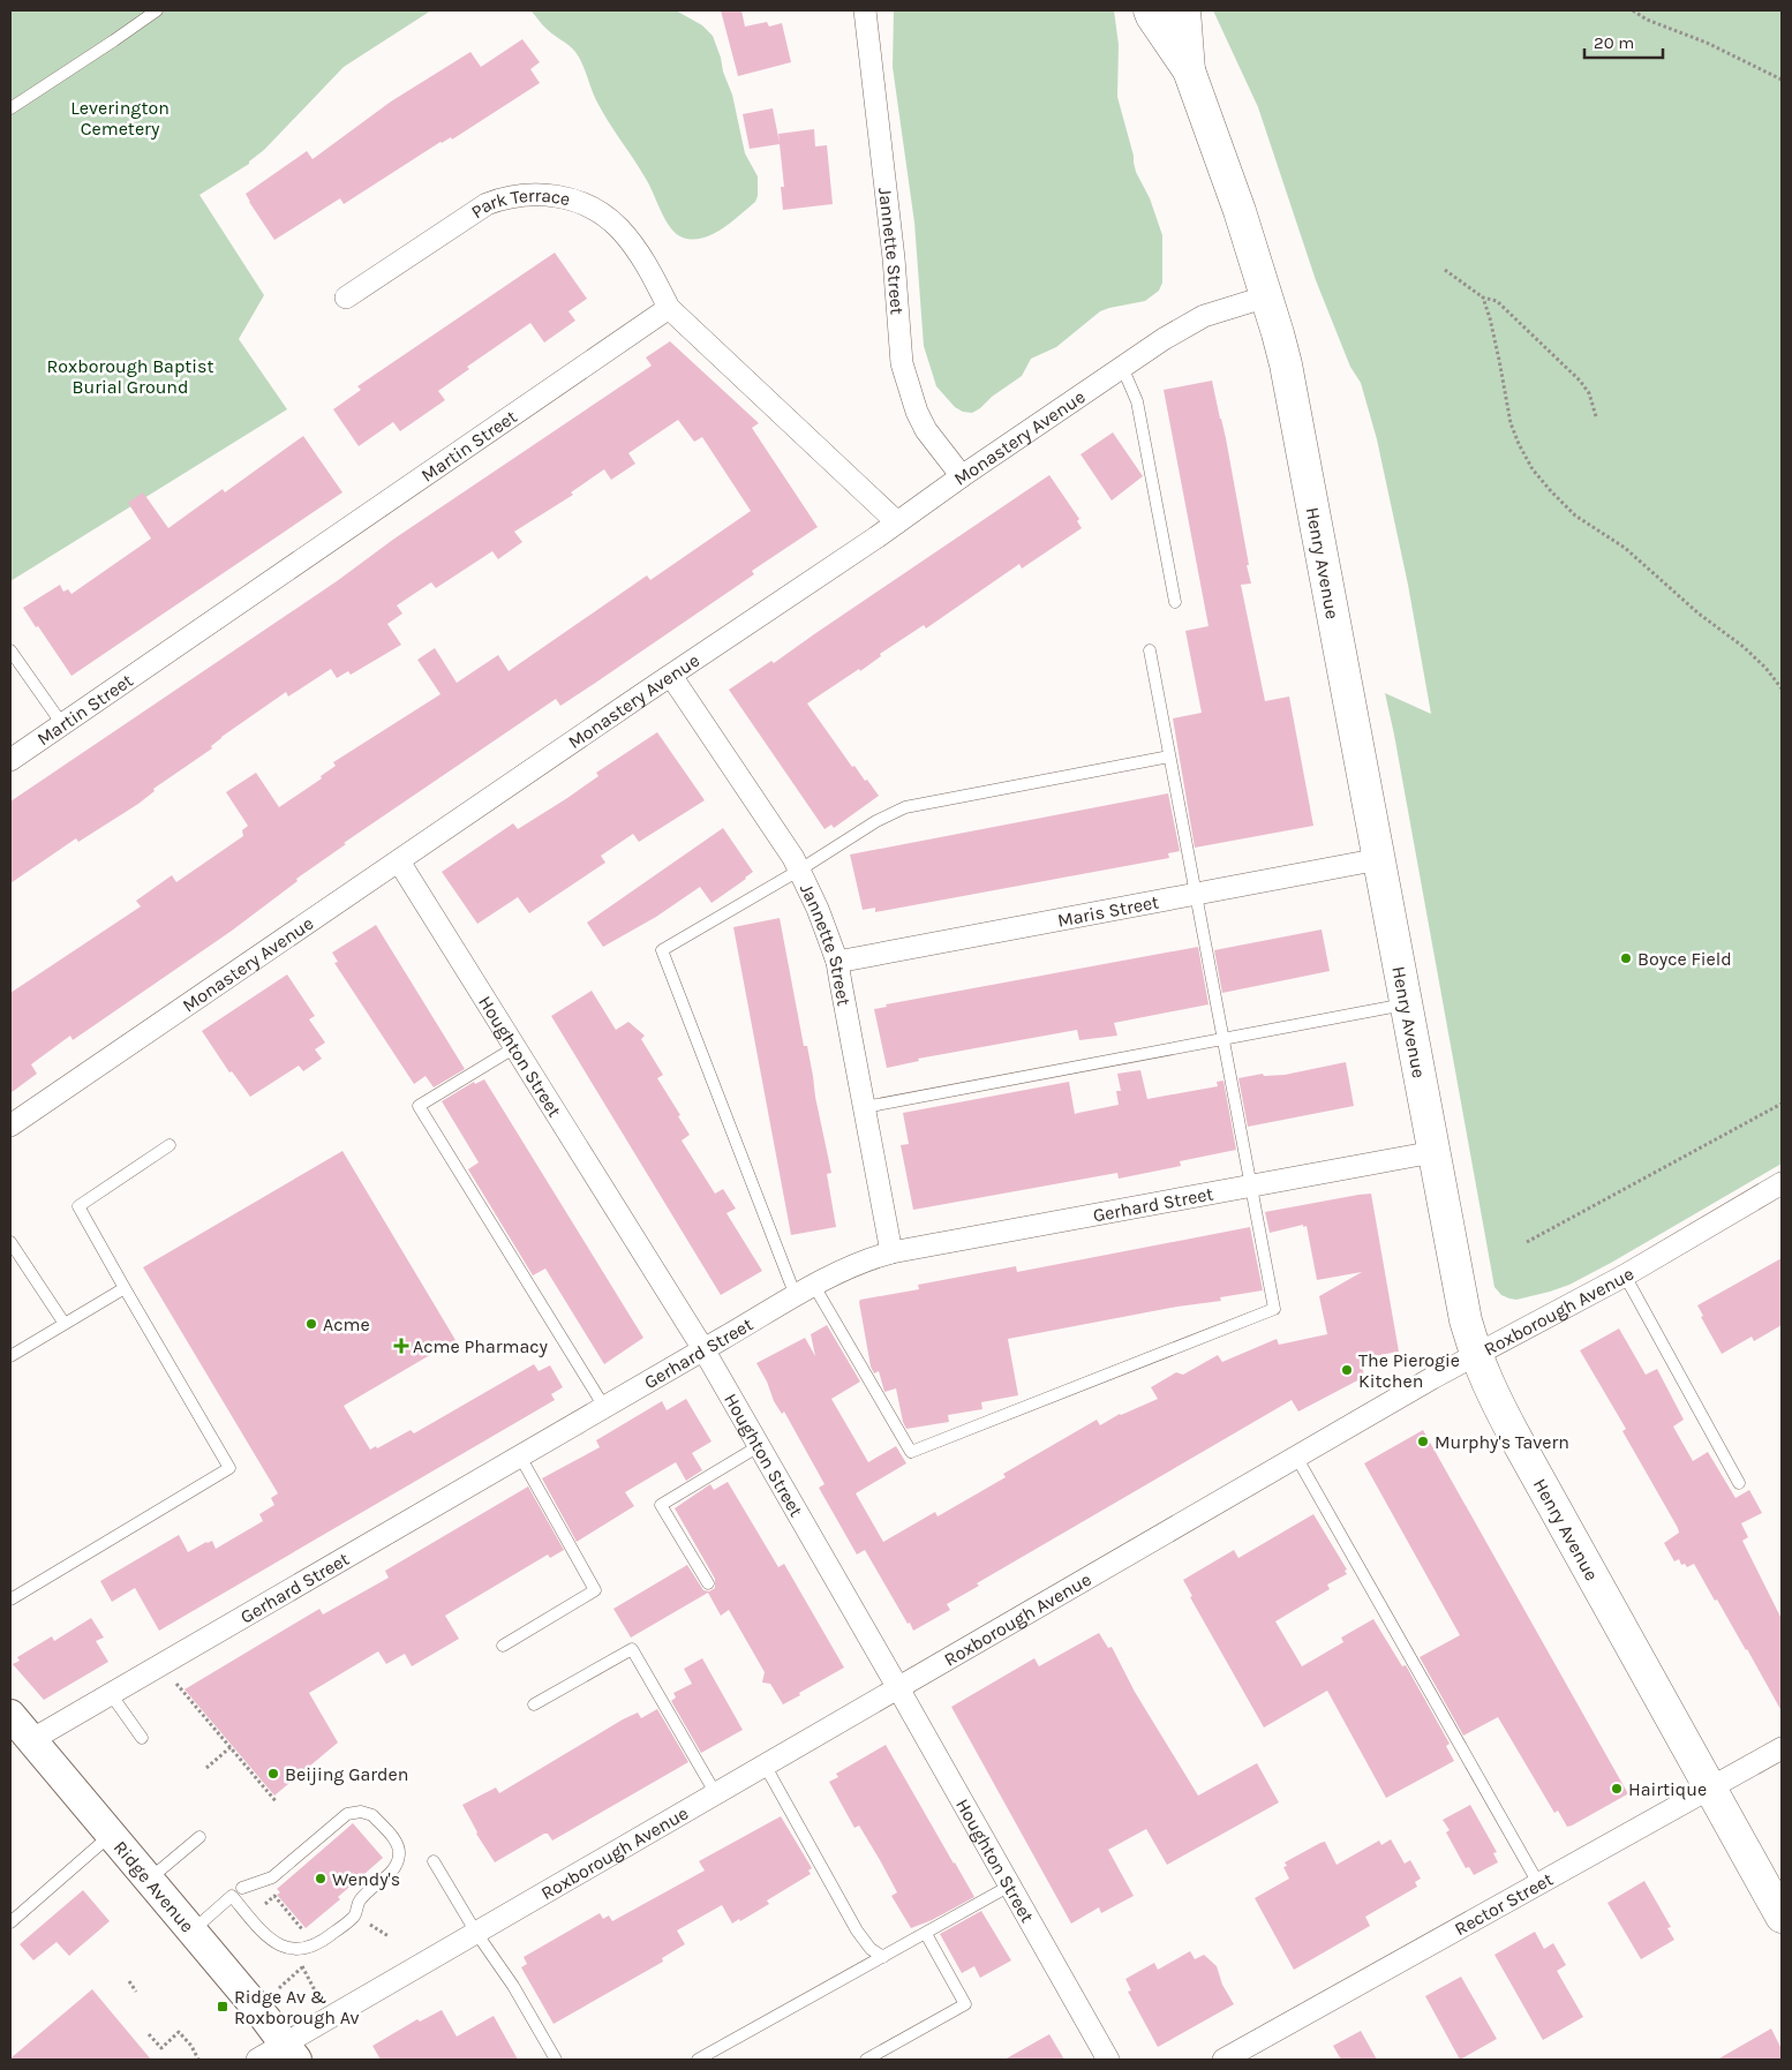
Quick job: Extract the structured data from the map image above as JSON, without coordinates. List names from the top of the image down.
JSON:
{
  "streets": {
    "main road": ["Henry Avenue", "Ridge Avenue"],
    "street": [
      "Park Terrace",
      "Jannette Street",
      "Monastery Avenue",
      "Martin Street",
      "Maris Street",
      "Houghton Street",
      "Gerhard Street",
      "Roxborough Avenue",
      "Rector Street"
    ]
  },
  "crossings": [
    ["Park Terrace", "Martin Street"],
    ["Jannette Street", "Monastery Avenue"],
    ["Jannette Street", "Maris Street"],
    ["Jannette Street", "Gerhard Street"],
    ["Monastery Avenue", "Henry Avenue"],
    ["Monastery Avenue", "Houghton Street"],
    ["Henry Avenue", "Maris Street"],
    ["Henry Avenue", "Gerhard Street"],
    ["Henry Avenue", "Roxborough Avenue"],
    ["Henry Avenue", "Rector Street"],
    ["Houghton Street", "Gerhard Street"],
    ["Houghton Street", "Roxborough Avenue"],
    ["Gerhard Street", "Ridge Avenue"],
    ["Roxborough Avenue", "Ridge Avenue"]
  ],
  "parks": ["Leverington Cemetery", "Roxborough Baptist Burial Ground"],
  "places": {
    "other": [
      "Boyce Field",
      "Acme",
      "The Pierogie Kitchen",
      "Murphy's Tavern",
      "Beijing Garden",
      "Hairtique",
      "Wendy's"
    ],
    "health": ["Acme Pharmacy"],
    "transit": ["Ridge Av & Roxborough Av"]
  },
  "scale_bar": "20 m"
}
